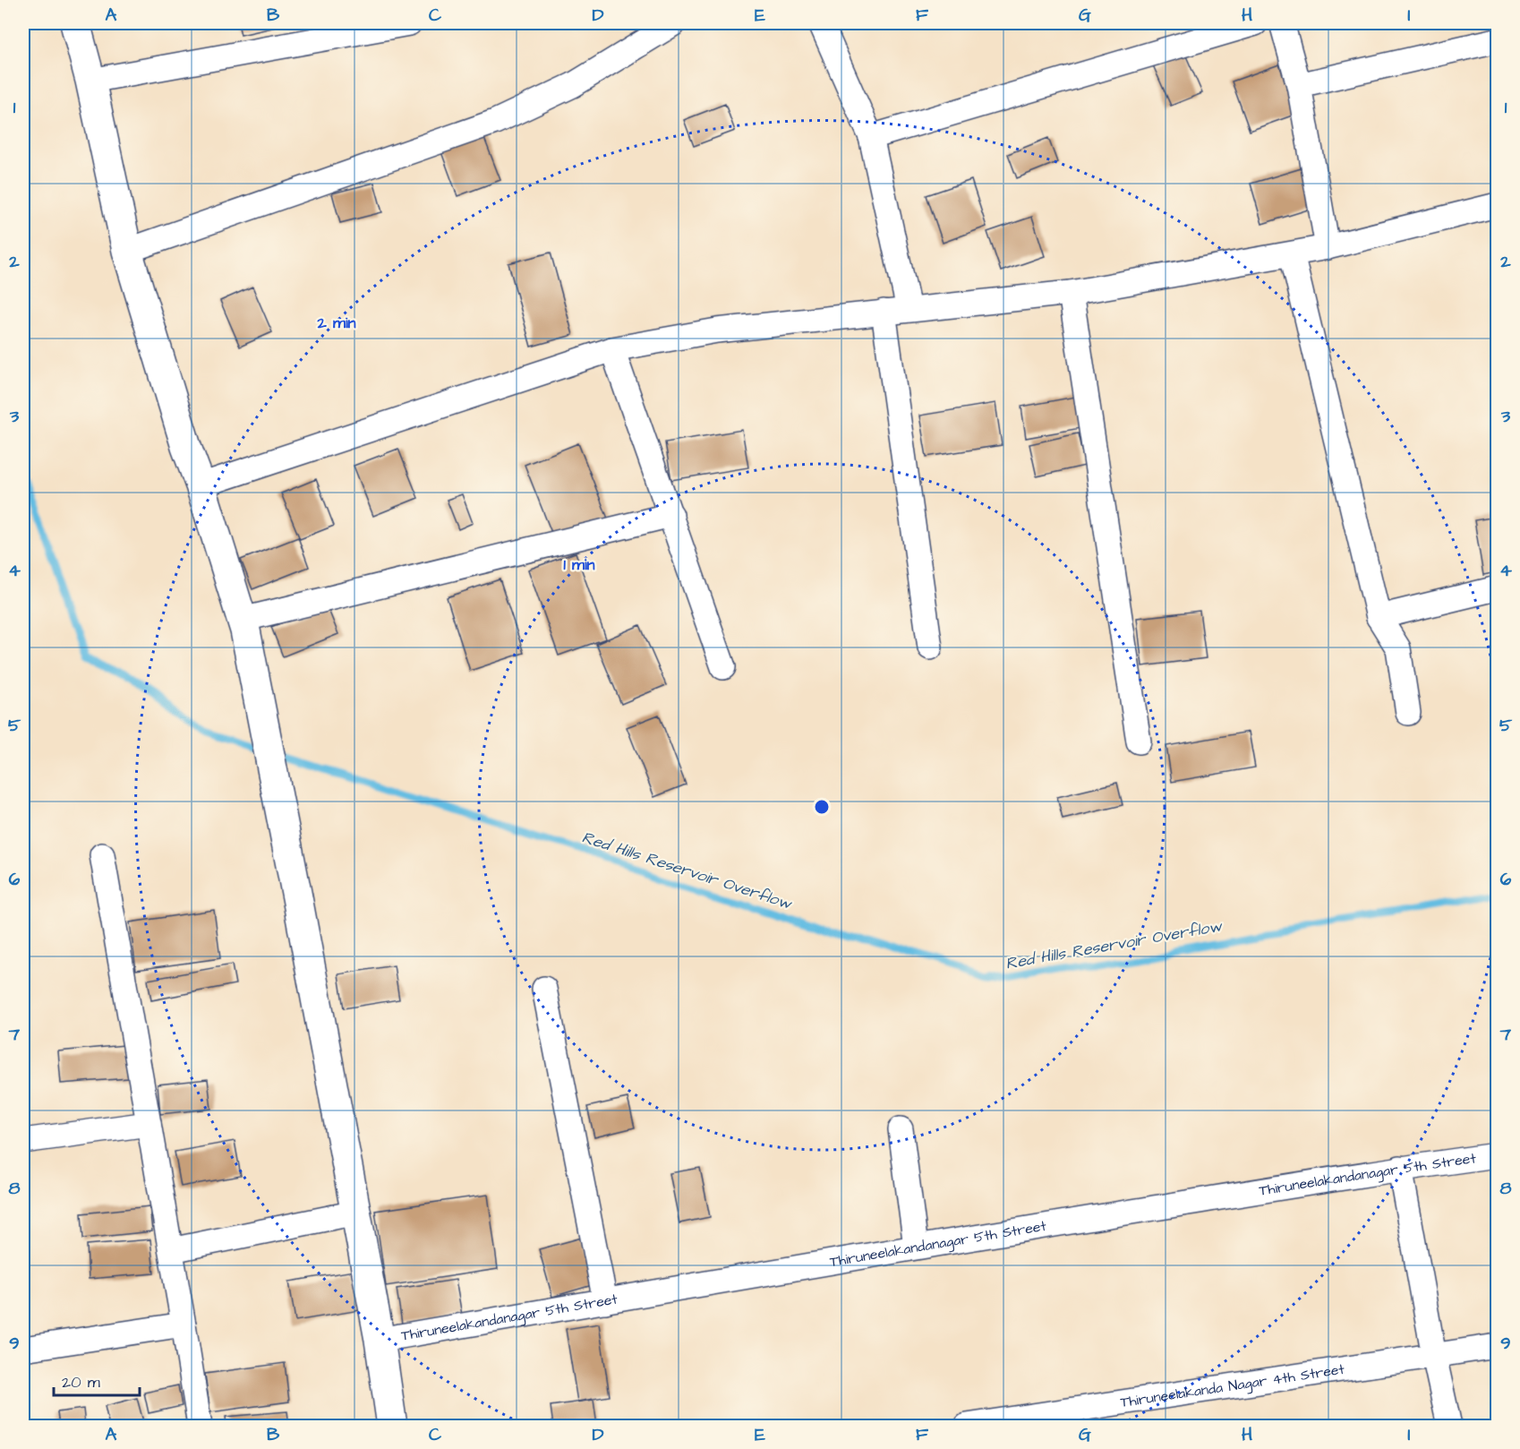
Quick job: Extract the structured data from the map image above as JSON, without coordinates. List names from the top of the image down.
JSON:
{
  "streets": {
    "street": ["Thiruneelakandanagar 5th Street", "Thiruneelakanda Nagar 4th Street"]
  },
  "water": ["Red Hills Reservoir Overflow"],
  "scale_bar": "20 m",
  "grid": {
    "columns": [
      "A",
      "B",
      "C",
      "D",
      "E",
      "F",
      "G",
      "H",
      "I"
    ],
    "rows": [
      "1",
      "2",
      "3",
      "4",
      "5",
      "6",
      "7",
      "8",
      "9"
    ]
  },
  "rings": ["2 min", "1 min"]
}
